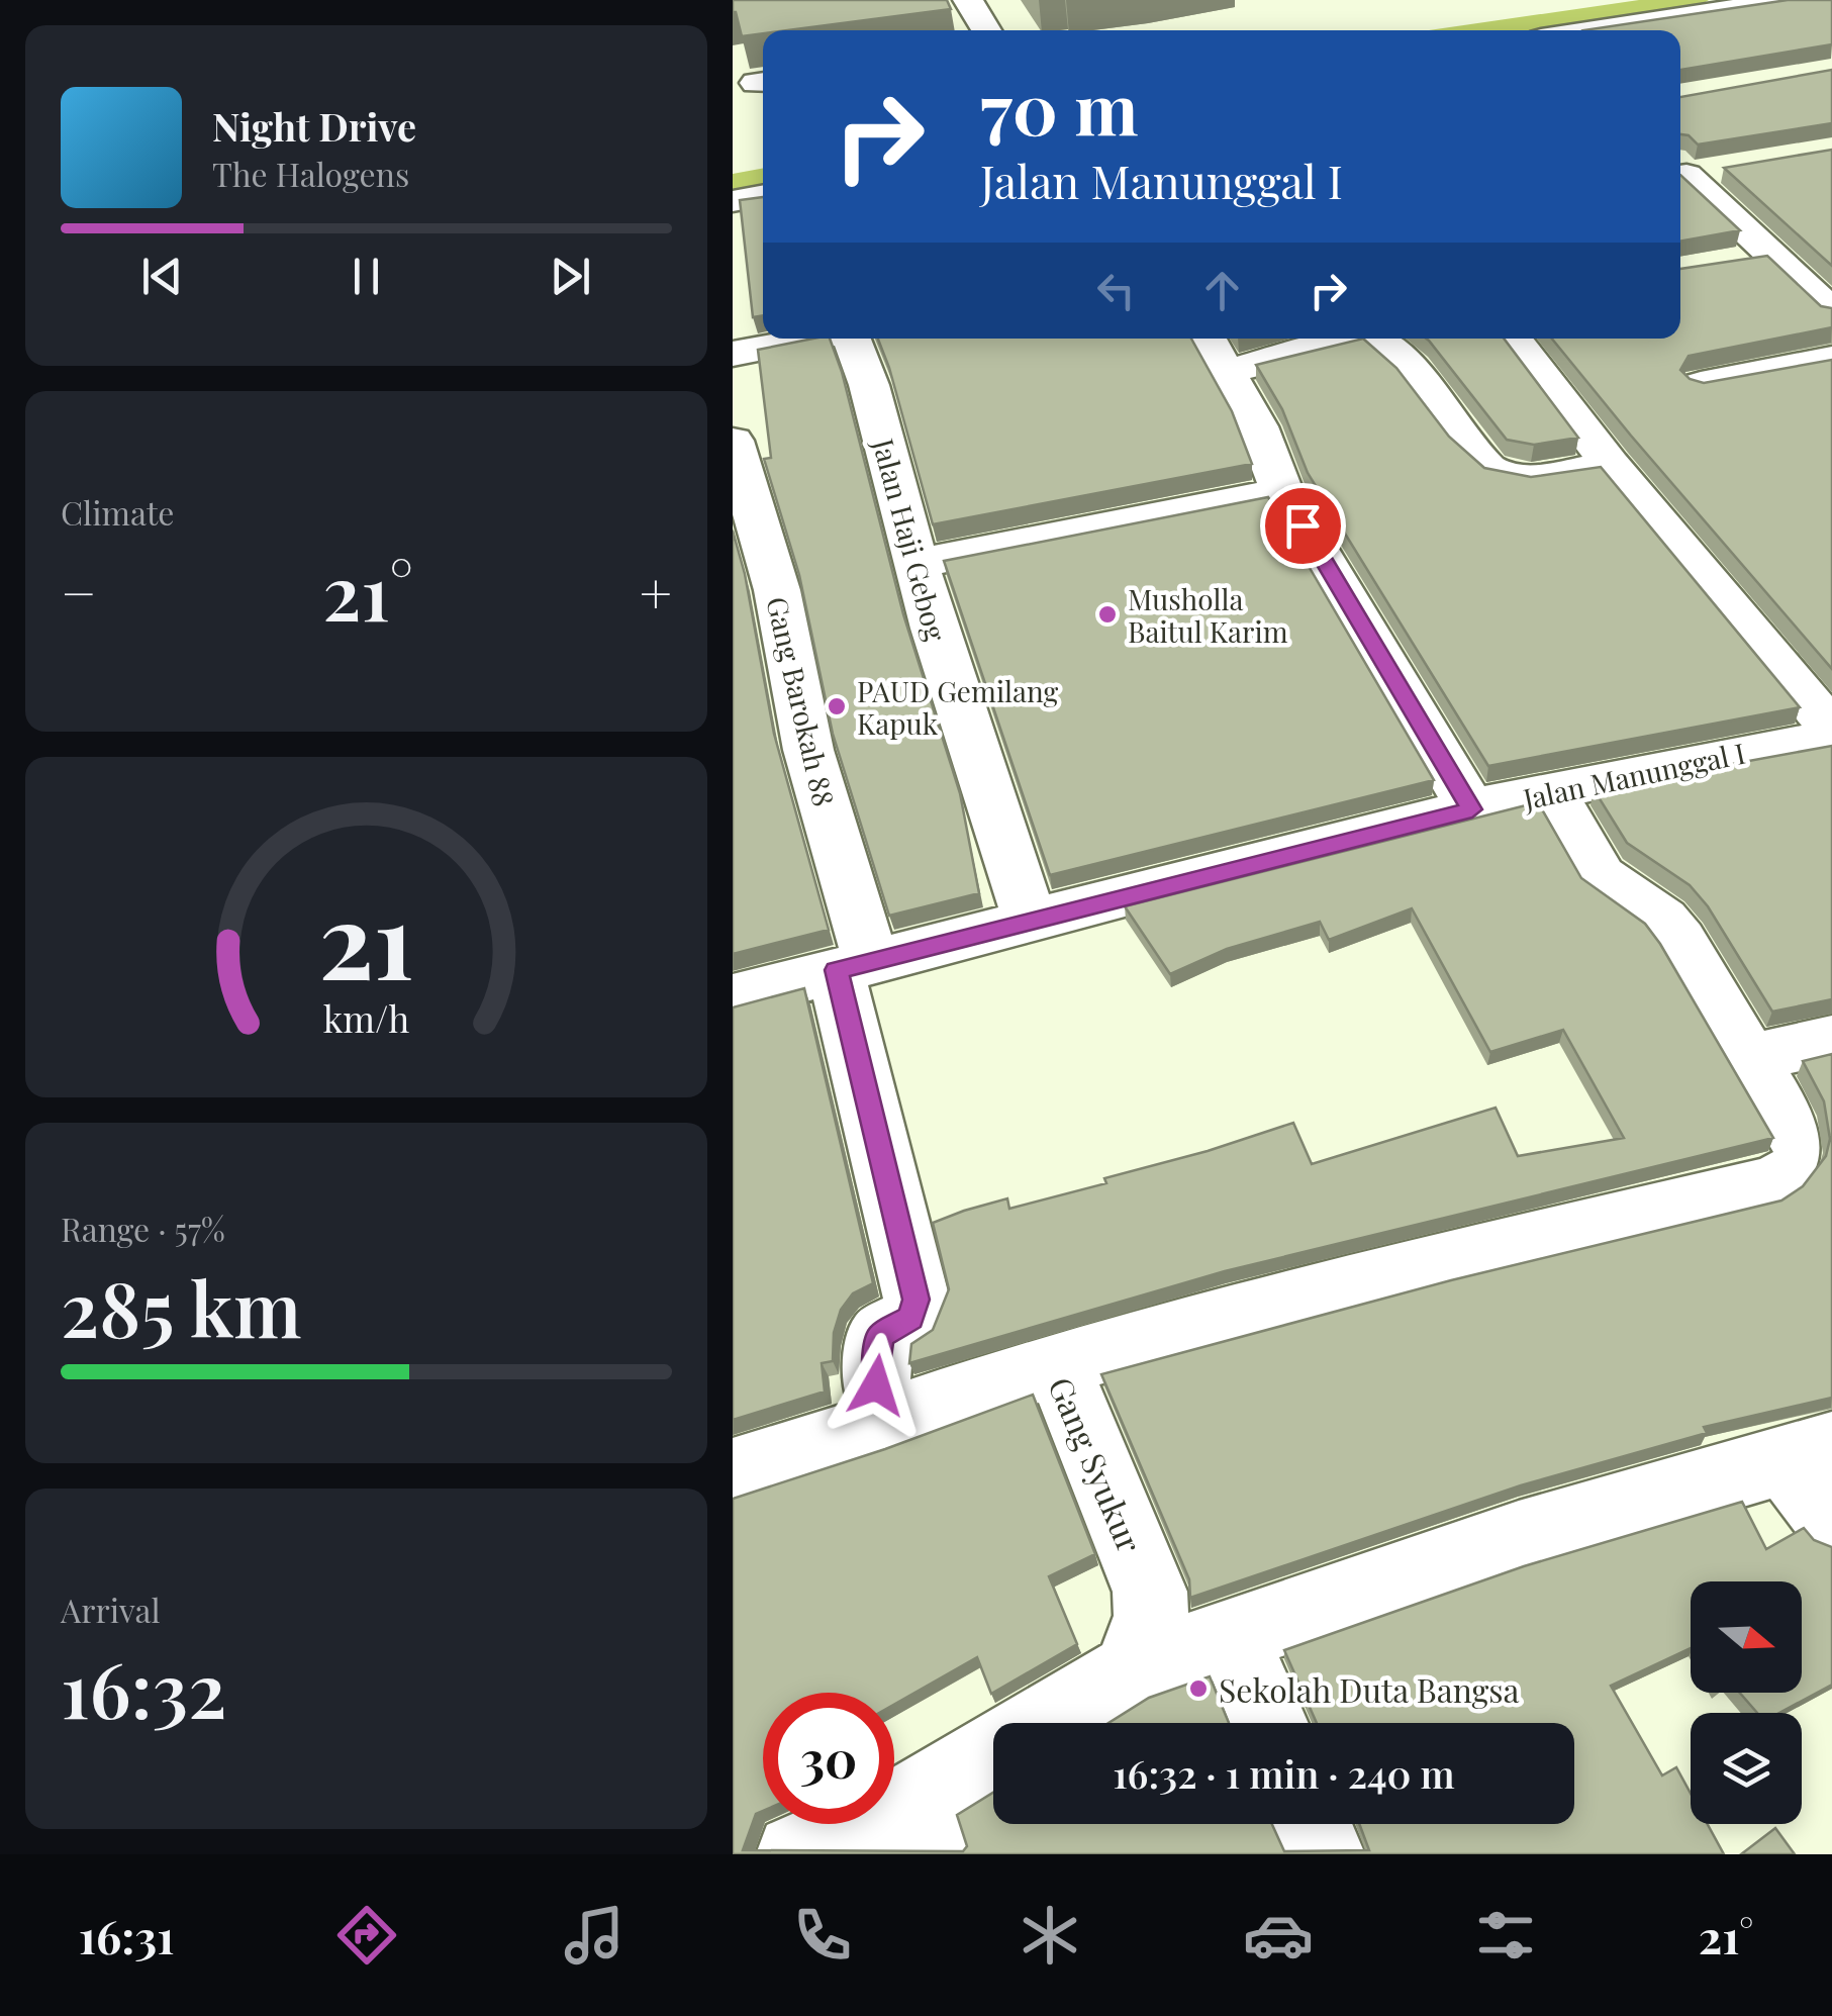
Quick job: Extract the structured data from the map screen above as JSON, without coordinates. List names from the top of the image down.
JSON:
{
  "streets": {
    "street": [
      "Jalan Haji Gebog",
      "Gang Barokah 88",
      "Jalan Manunggal I",
      "Gang Syukur"
    ]
  },
  "crossings": [
    ["Jalan Haji Gebog", "Jalan Manunggal I"],
    ["Gang Barokah 88", "Jalan Manunggal I"]
  ],
  "places": ["Musholla Baitul Karim", "PAUD Gemilang Kapuk", "Sekolah Duta Bangsa"],
  "north": "right",
  "page": {
    "turn": ["70 m", "Jalan Manunggal I"],
    "song": ["Night Drive", "The Halogens"],
    "tile": [
      "Climate",
      ["Range · 57%", "285 km"],
      ["Arrival", "16:32"]
    ],
    "heat": ["−", "21°", "+"],
    "limit": "30",
    "trip": "16:32 · 1 min · 240 m",
    "tabs": ["16:31", "21°"],
    "gauge": ["21", "km/h"]
  }
}
